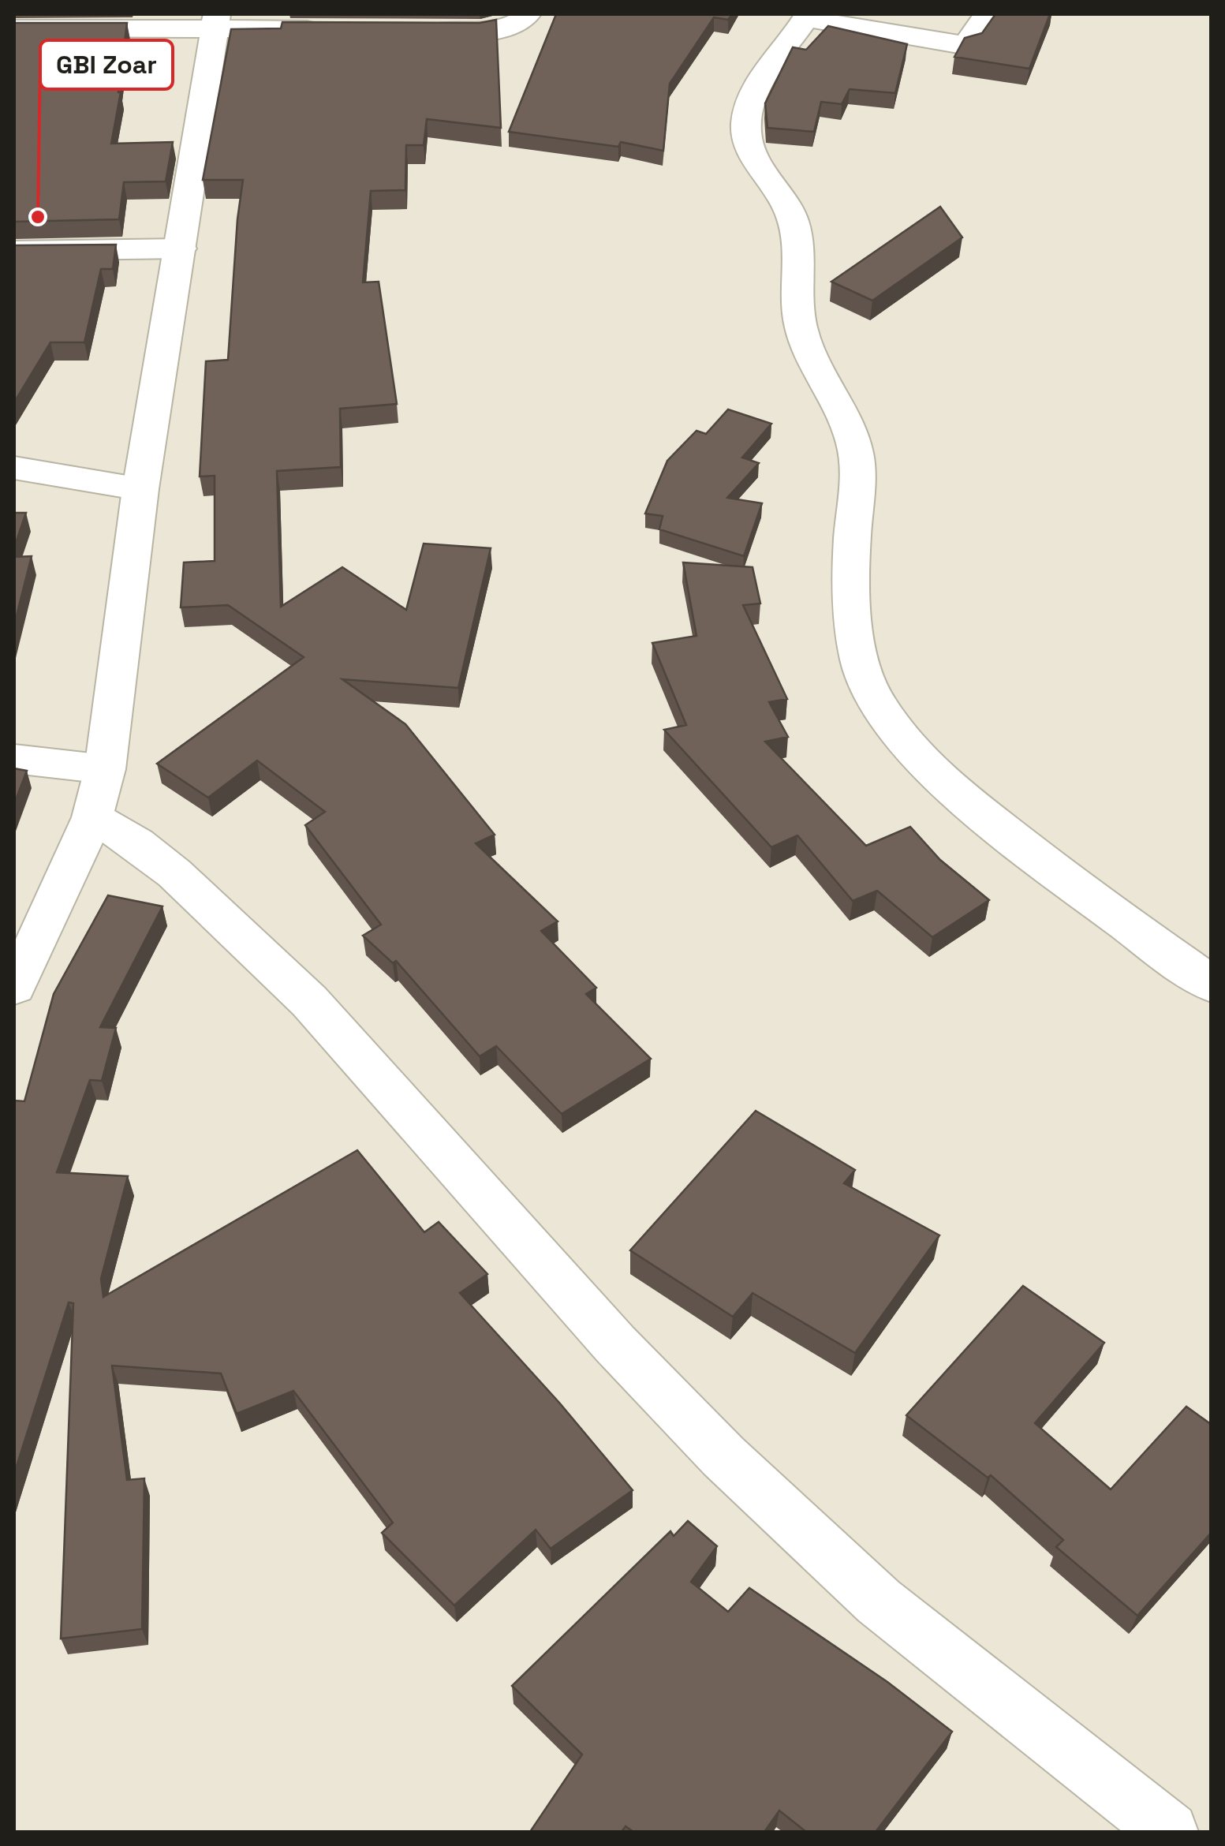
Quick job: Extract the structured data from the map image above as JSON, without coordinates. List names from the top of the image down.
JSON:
{
  "places": ["GBI Zoar"]
}
